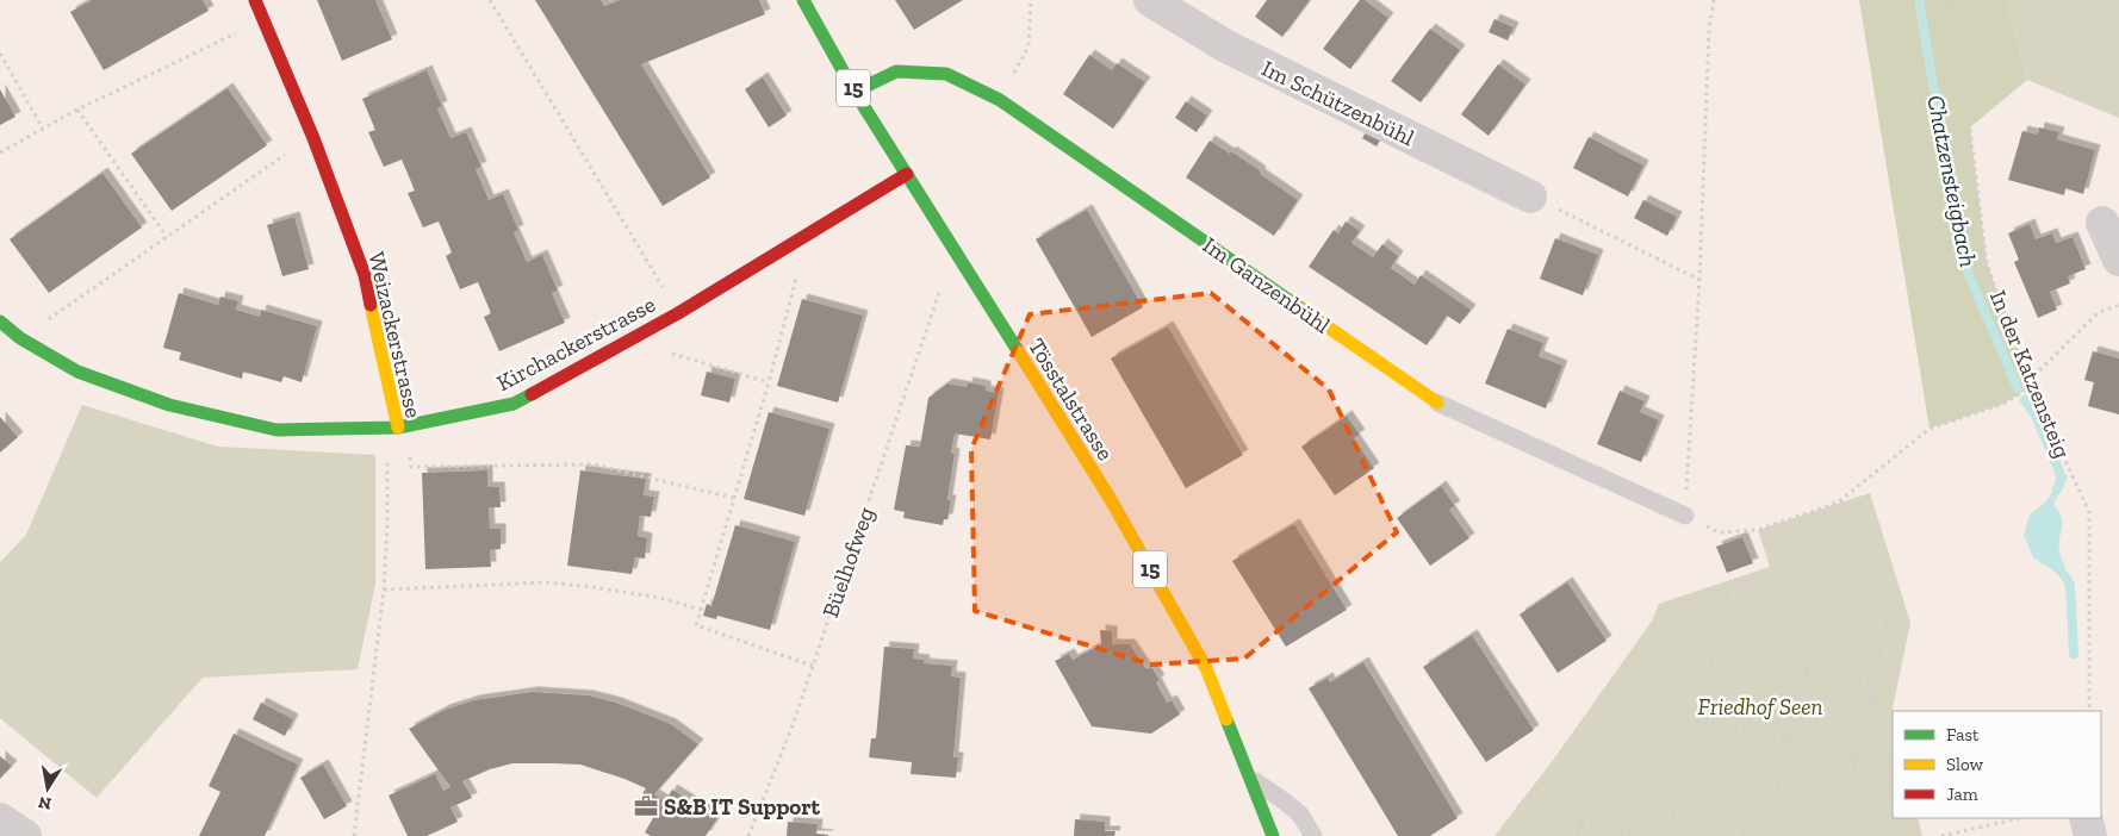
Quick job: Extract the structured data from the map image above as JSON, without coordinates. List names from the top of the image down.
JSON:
{
  "streets": {
    "street": [
      "15",
      "Im Schützenbühl",
      "Im Ganzenbühl",
      "Weizackerstrasse",
      "Kirchackerstrasse",
      "Tösstalstrasse"
    ],
    "path": ["In der Katzensteig", "Büelhofweg"]
  },
  "crossings": [
    ["Im Ganzenbühl", "Tösstalstrasse"],
    ["Weizackerstrasse", "Kirchackerstrasse"],
    ["Kirchackerstrasse", "Tösstalstrasse"]
  ],
  "water": ["Chatzensteigbach"],
  "parks": ["Friedhof Seen"],
  "places": {
    "office": ["S&B IT Support"]
  },
  "legend": ["Fast", "Slow", "Jam"],
  "north": "bottom"
}
